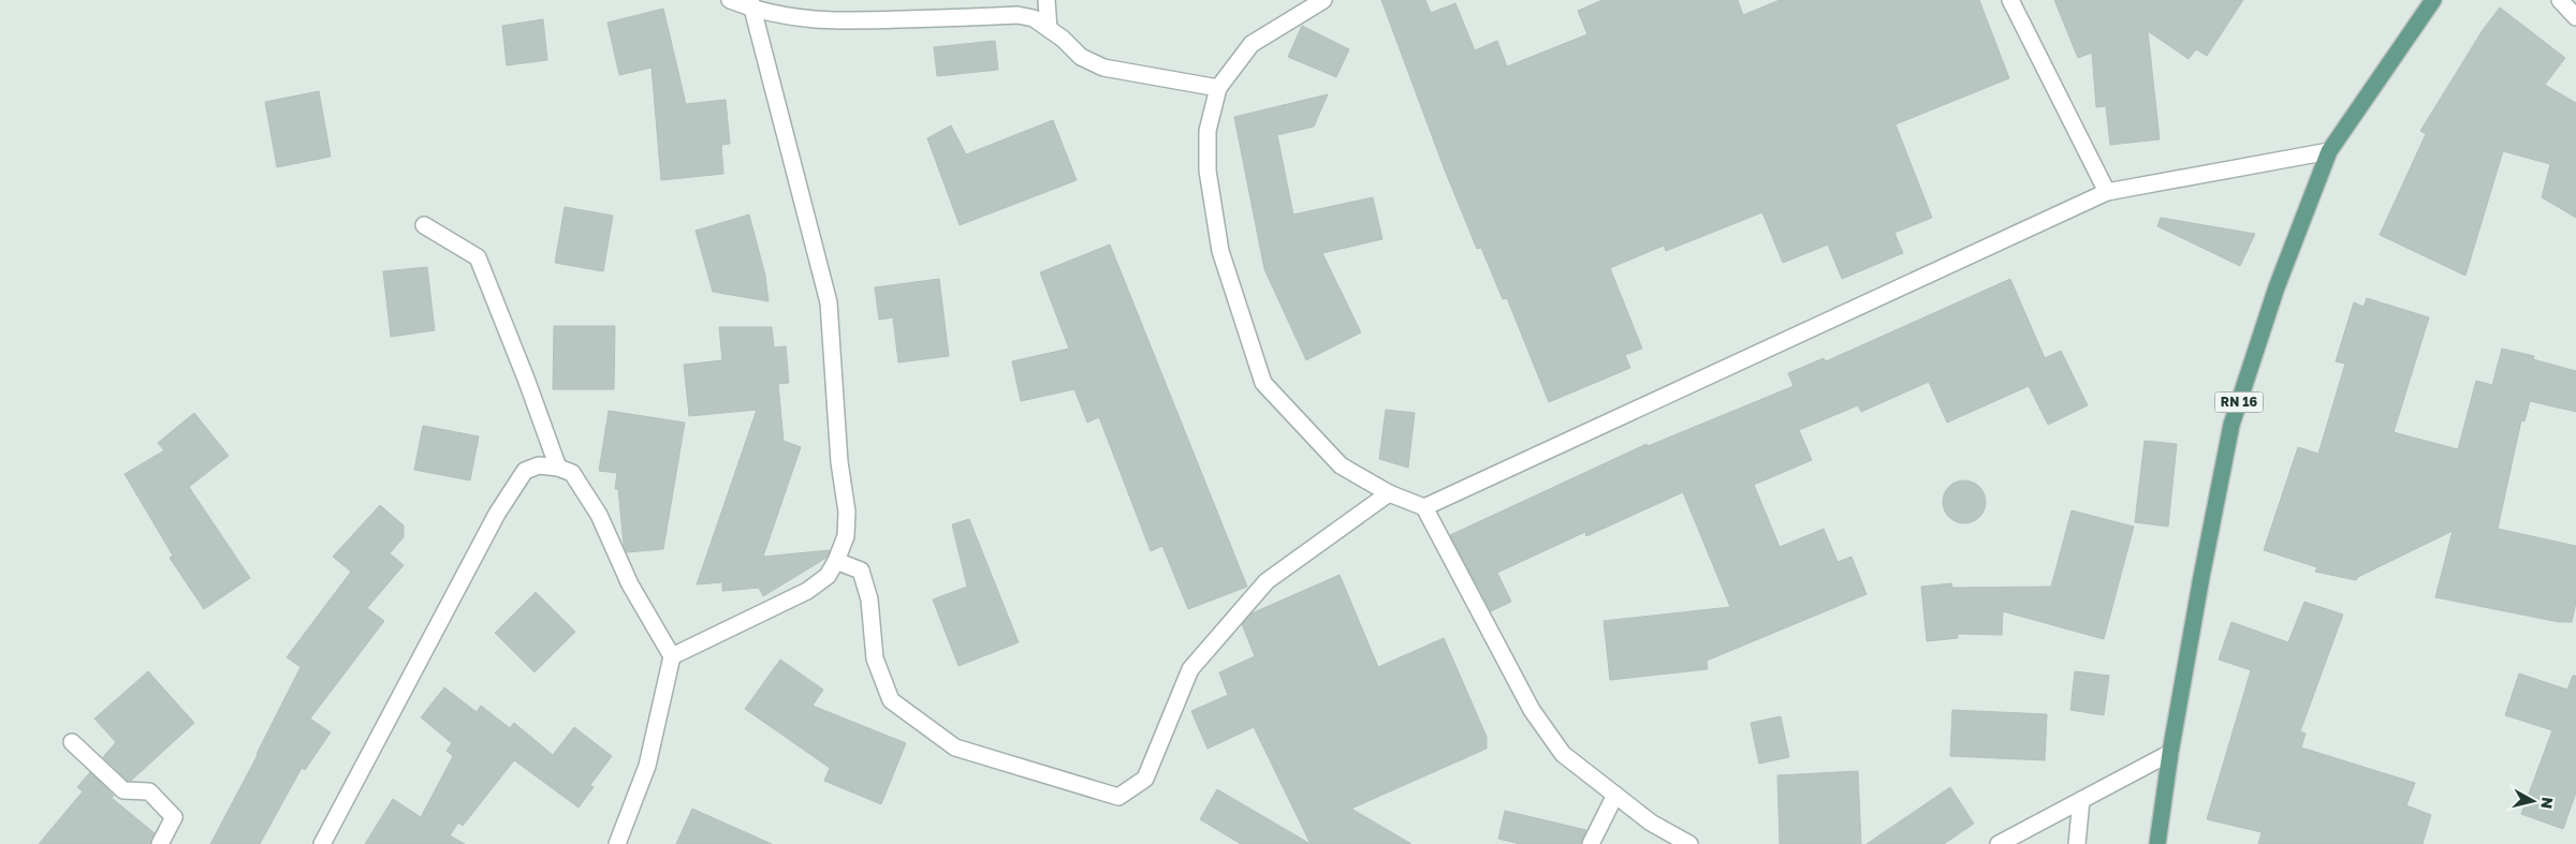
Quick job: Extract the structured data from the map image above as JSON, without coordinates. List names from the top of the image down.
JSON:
{
  "streets": {
    "main road": ["RN 16"]
  },
  "north": "right"
}
